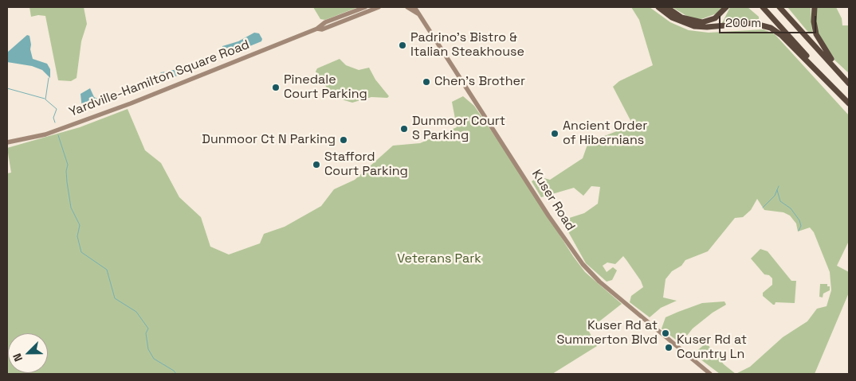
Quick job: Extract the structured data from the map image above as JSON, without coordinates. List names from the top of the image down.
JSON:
{
  "streets": {
    "street": ["Yardville-Hamilton Square Road", "Kuser Road"]
  },
  "parks": ["Veterans Park"],
  "places": [
    "Padrino's Bistro & Italian Steakhouse",
    "Chen's Brother",
    "Pinedale Court Parking",
    "Dunmoor Court S Parking",
    "Ancient Order of Hibernians",
    "Dunmoor Ct N Parking",
    "Stafford Court Parking",
    "Kuser Rd at Summerton Blvd",
    "Kuser Rd at Country Ln"
  ],
  "scale_bar": "200 m",
  "north": "bottom left"
}
